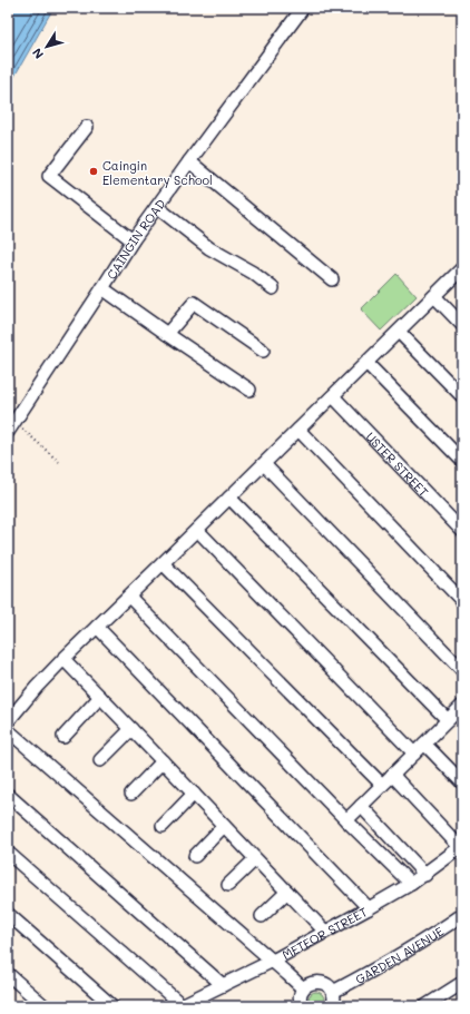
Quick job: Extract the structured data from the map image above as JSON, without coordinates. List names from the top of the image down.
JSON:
{
  "streets": {
    "street": [
      "CAINGIN ROAD",
      "USTER STREET",
      "METEOR STREET",
      "GARDEN AVENUE"
    ]
  },
  "places": ["Caingin Elementary School"],
  "north": "bottom left"
}
